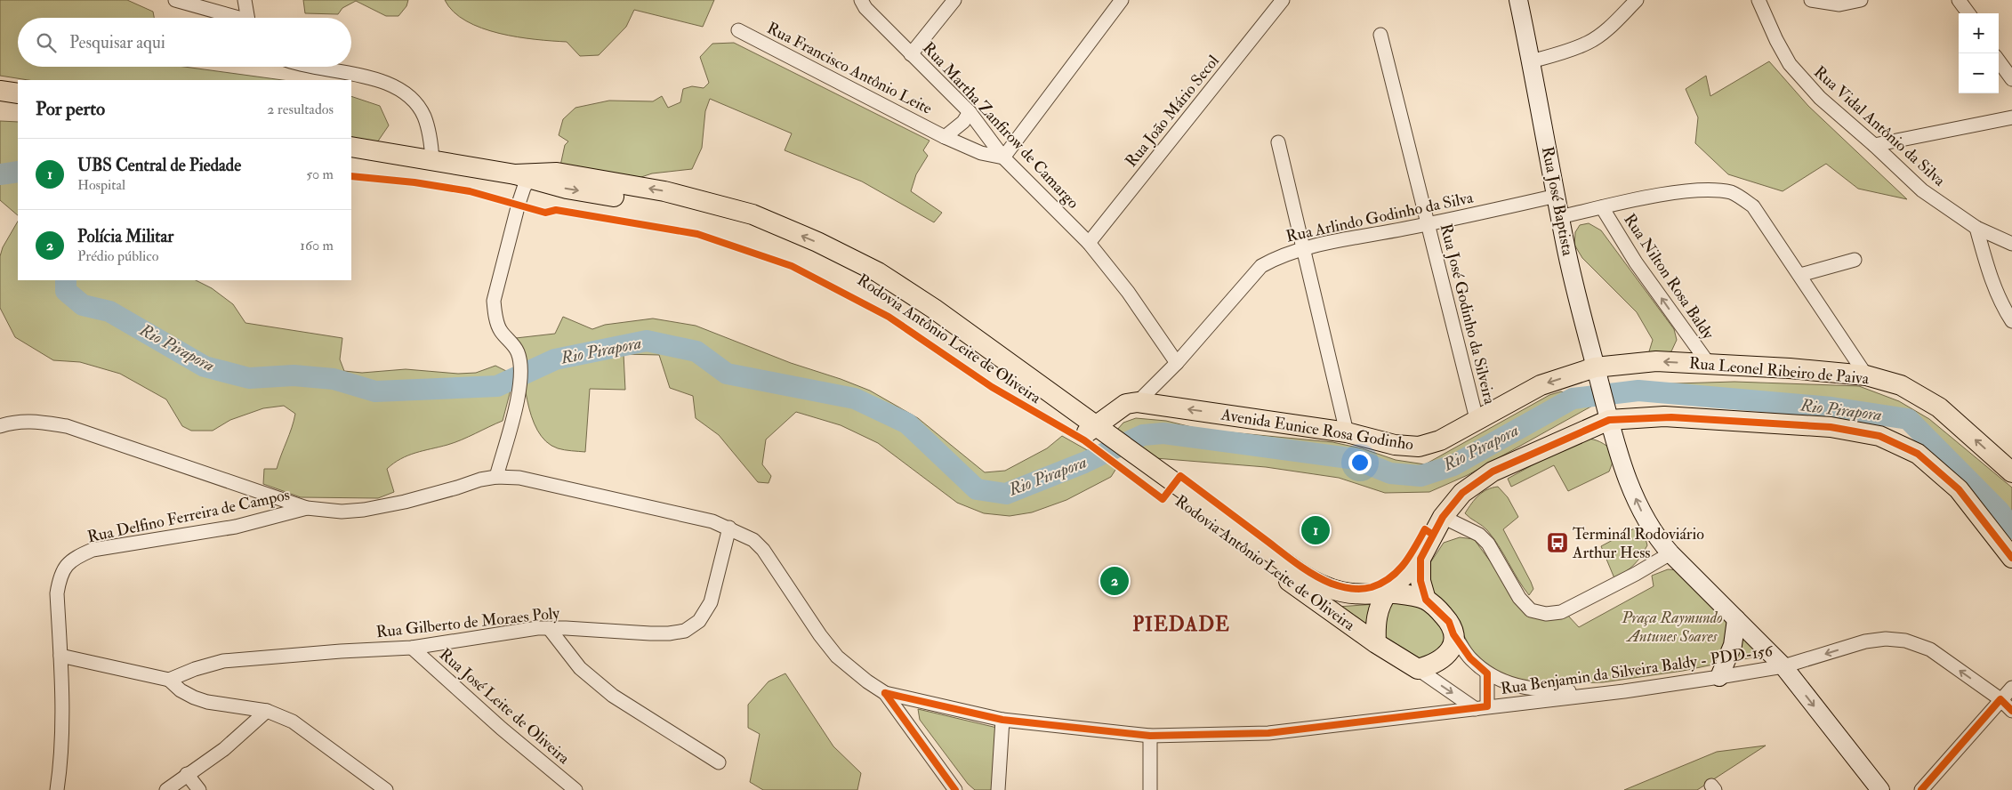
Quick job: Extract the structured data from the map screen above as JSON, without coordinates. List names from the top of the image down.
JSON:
{
  "streets": {
    "main road": ["Rodovia Antônio Leite de Oliveira", "Rua Leonel Ribeiro de Paiva", "Avenida Eunice Rosa Godinho"],
    "street": [
      "Rua Francisco Antônio Leite",
      "Rua João Mário Secol",
      "Rua Martha Zanfirow de Camargo",
      "Rua Vidal Antônio da Silva",
      "Rua José Baptista",
      "Rua Arlindo Godinho da Silva",
      "Rua Nilton Rosa Baldy",
      "Rua José Godinho da Silveira",
      "Rua Delfino Ferreira de Campos",
      "Rua Gilberto de Moraes Poly",
      "Rua Benjamin da Silveira Baldy - PDD-156",
      "Rua José Leite de Oliveira"
    ]
  },
  "crossings": [
    ["Rua Francisco Antônio Leite", "Rua Martha Zanfirow de Camargo"],
    ["Rua João Mário Secol", "Rua Martha Zanfirow de Camargo"],
    ["Rua Martha Zanfirow de Camargo", "Rua Arlindo Godinho da Silva"],
    ["Rua José Baptista", "Rua Arlindo Godinho da Silva"],
    ["Rua José Baptista", "Rua Leonel Ribeiro de Paiva"],
    ["Rua José Baptista", "Avenida Eunice Rosa Godinho"],
    ["Rua Arlindo Godinho da Silva", "Rua José Godinho da Silveira"],
    ["Rua Arlindo Godinho da Silva", "Avenida Eunice Rosa Godinho"],
    ["Rua Nilton Rosa Baldy", "Rua Leonel Ribeiro de Paiva"],
    ["Rua José Godinho da Silveira", "Avenida Eunice Rosa Godinho"],
    ["Rodovia Antônio Leite de Oliveira", "Avenida Eunice Rosa Godinho"],
    ["Rodovia Antônio Leite de Oliveira", "Rua Benjamin da Silveira Baldy - PDD-156"],
    ["Rua Leonel Ribeiro de Paiva", "Avenida Eunice Rosa Godinho"],
    ["Rua Delfino Ferreira de Campos", "Rua Benjamin da Silveira Baldy - PDD-156"],
    ["Rua Gilberto de Moraes Poly", "Rua Benjamin da Silveira Baldy - PDD-156"],
    ["Rua Gilberto de Moraes Poly", "Rua José Leite de Oliveira"]
  ],
  "one_way": ["Rua Nilton Rosa Baldy", "Avenida Eunice Rosa Godinho"],
  "districts": ["PIEDADE"],
  "water": ["Rio Pirapora"],
  "parks": ["Praça Raymundo Antunes Soares"],
  "places": {
    "bus stop": ["Terminál Rodoviário Arthur Hess"]
  },
  "page": {
    "map_buttons": ["+", "−"],
    "search": "Pesquisar aqui",
    "heading": ["Por perto", "2 resultados"],
    "list": [
      {
        "mark": "1",
        "name": "UBS Central de Piedade",
        "note": "Hospital",
        "value": "50 m"
      },
      {
        "mark": "2",
        "name": "Polícia Militar",
        "note": "Prédio público",
        "value": "160 m"
      }
    ],
    "pins": ["1", "2"]
  }
}
